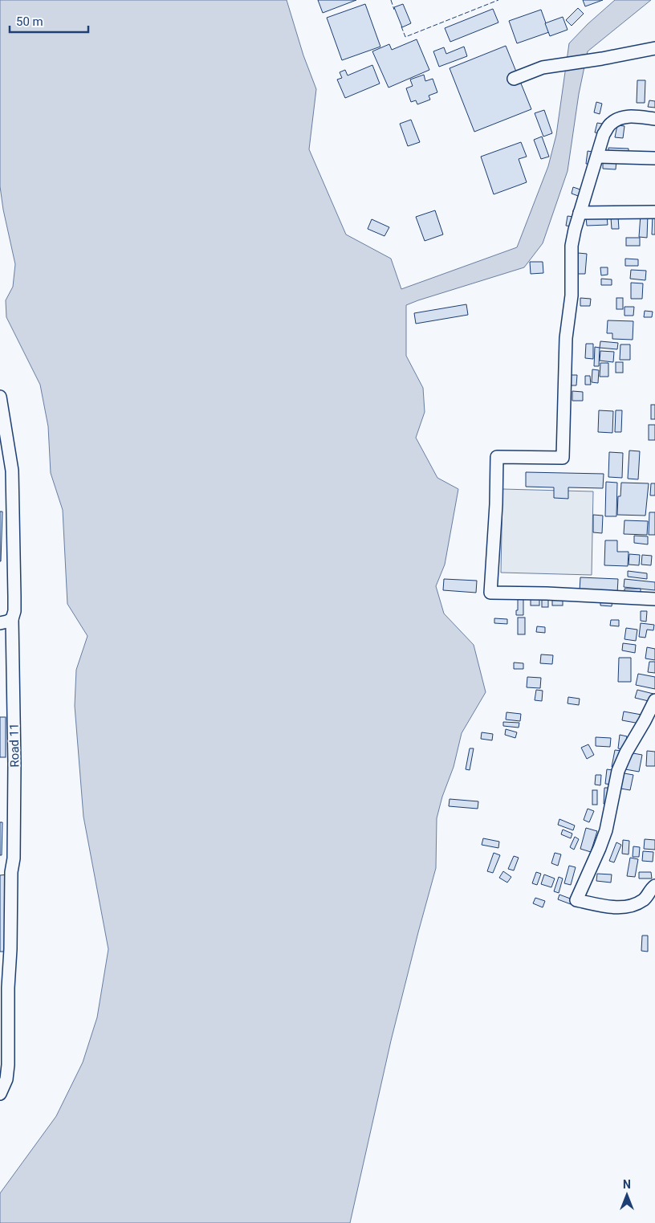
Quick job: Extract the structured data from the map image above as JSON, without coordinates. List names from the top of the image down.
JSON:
{
  "streets": {
    "street": ["Road 11"]
  },
  "scale_bar": "50 m",
  "north": "top"
}
